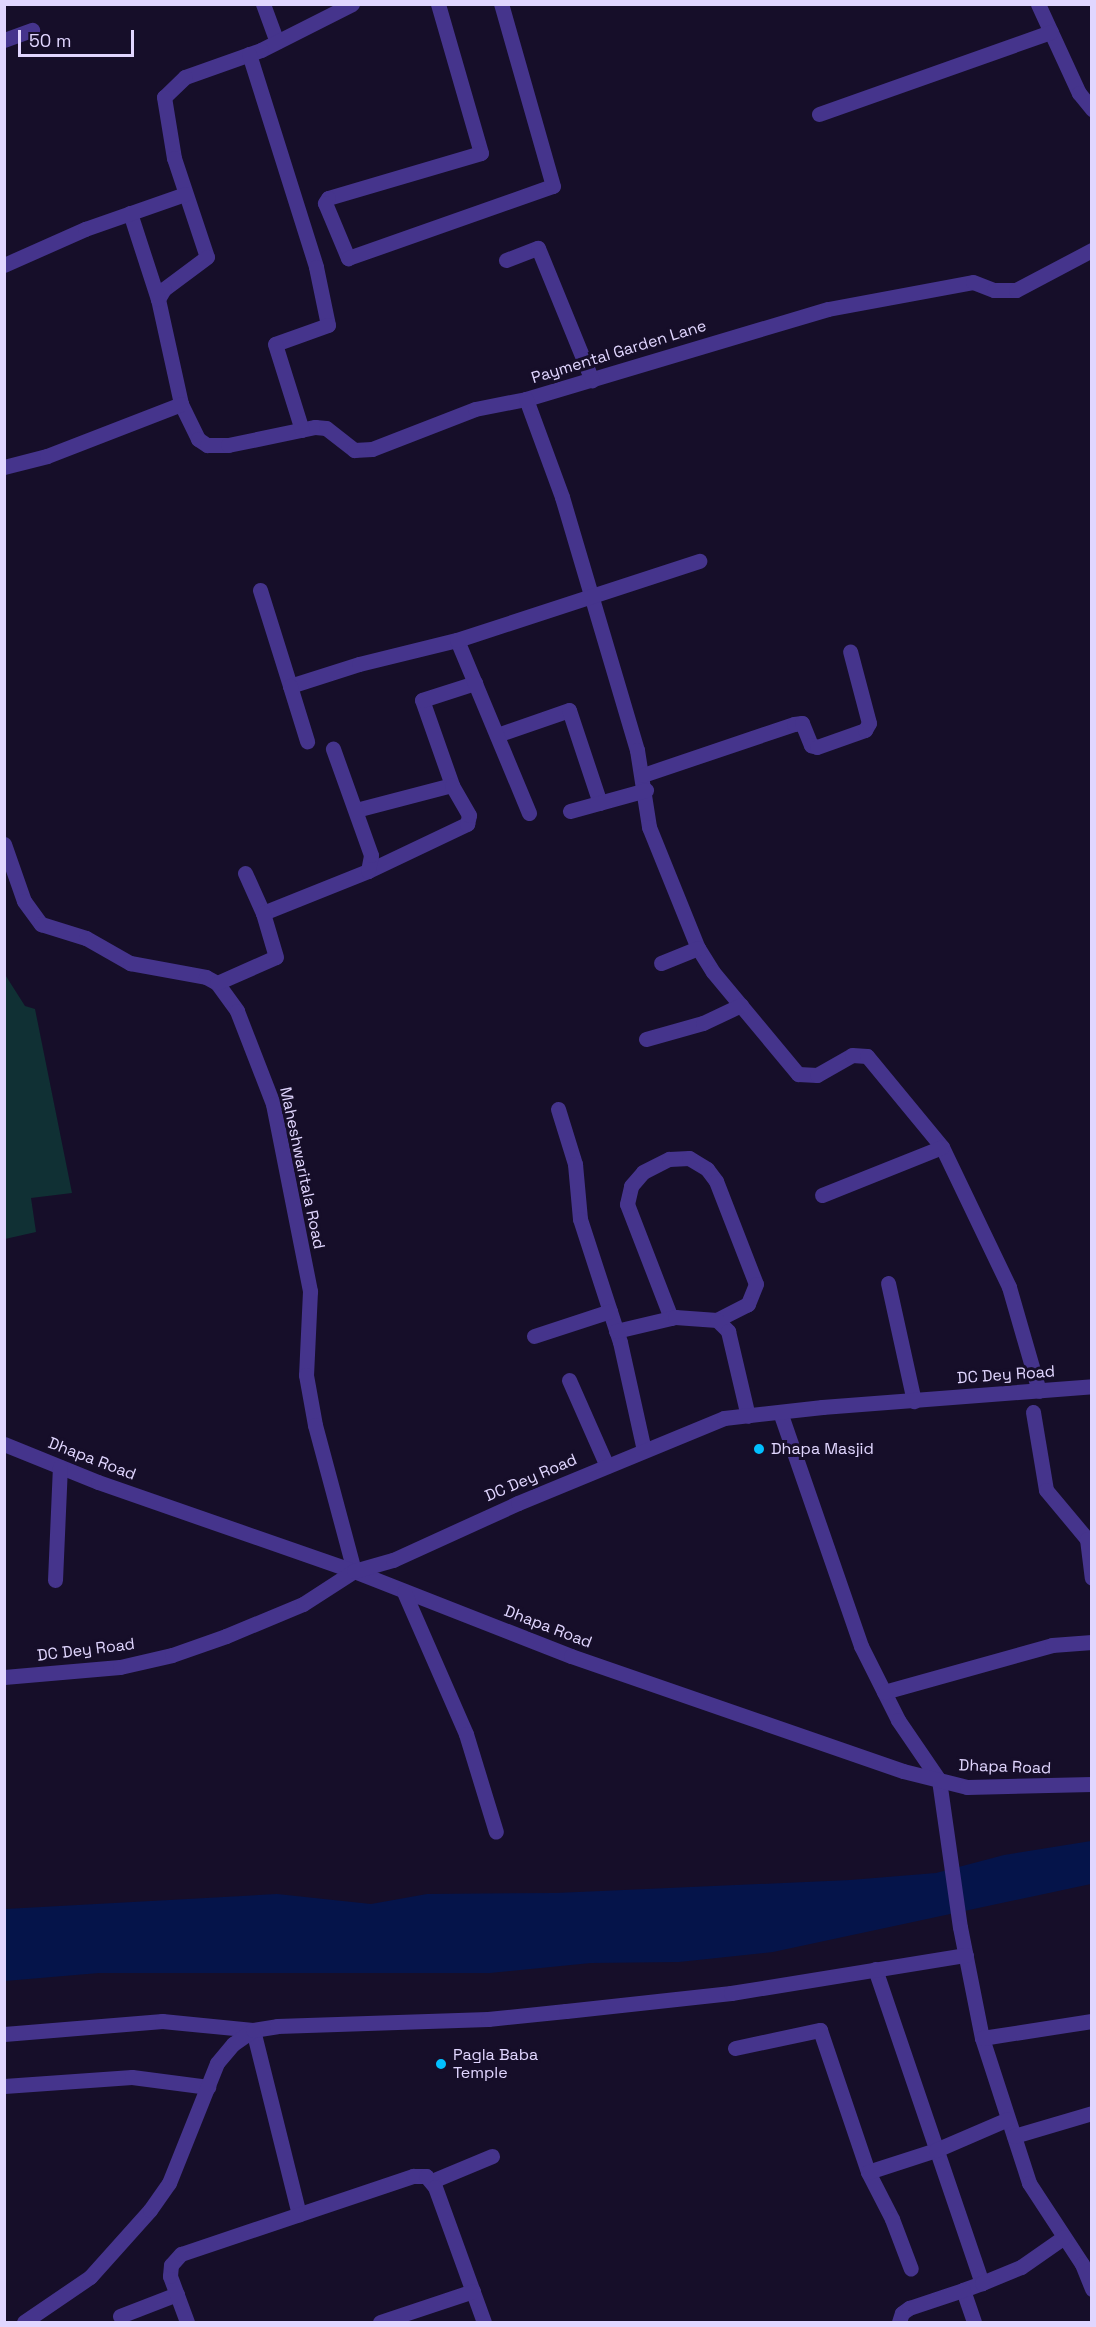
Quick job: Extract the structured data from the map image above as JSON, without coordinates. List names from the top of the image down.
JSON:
{
  "streets": {
    "street": [
      "Paymental Garden Lane",
      "Maheshwaritala Road",
      "DC Dey Road",
      "Dhapa Road"
    ]
  },
  "crossings": [
    ["Maheshwaritala Road", "DC Dey Road"],
    ["Maheshwaritala Road", "Dhapa Road"],
    ["DC Dey Road", "Dhapa Road"]
  ],
  "places": ["Dhapa Masjid", "Pagla Baba Temple"],
  "scale_bar": "50 m"
}
